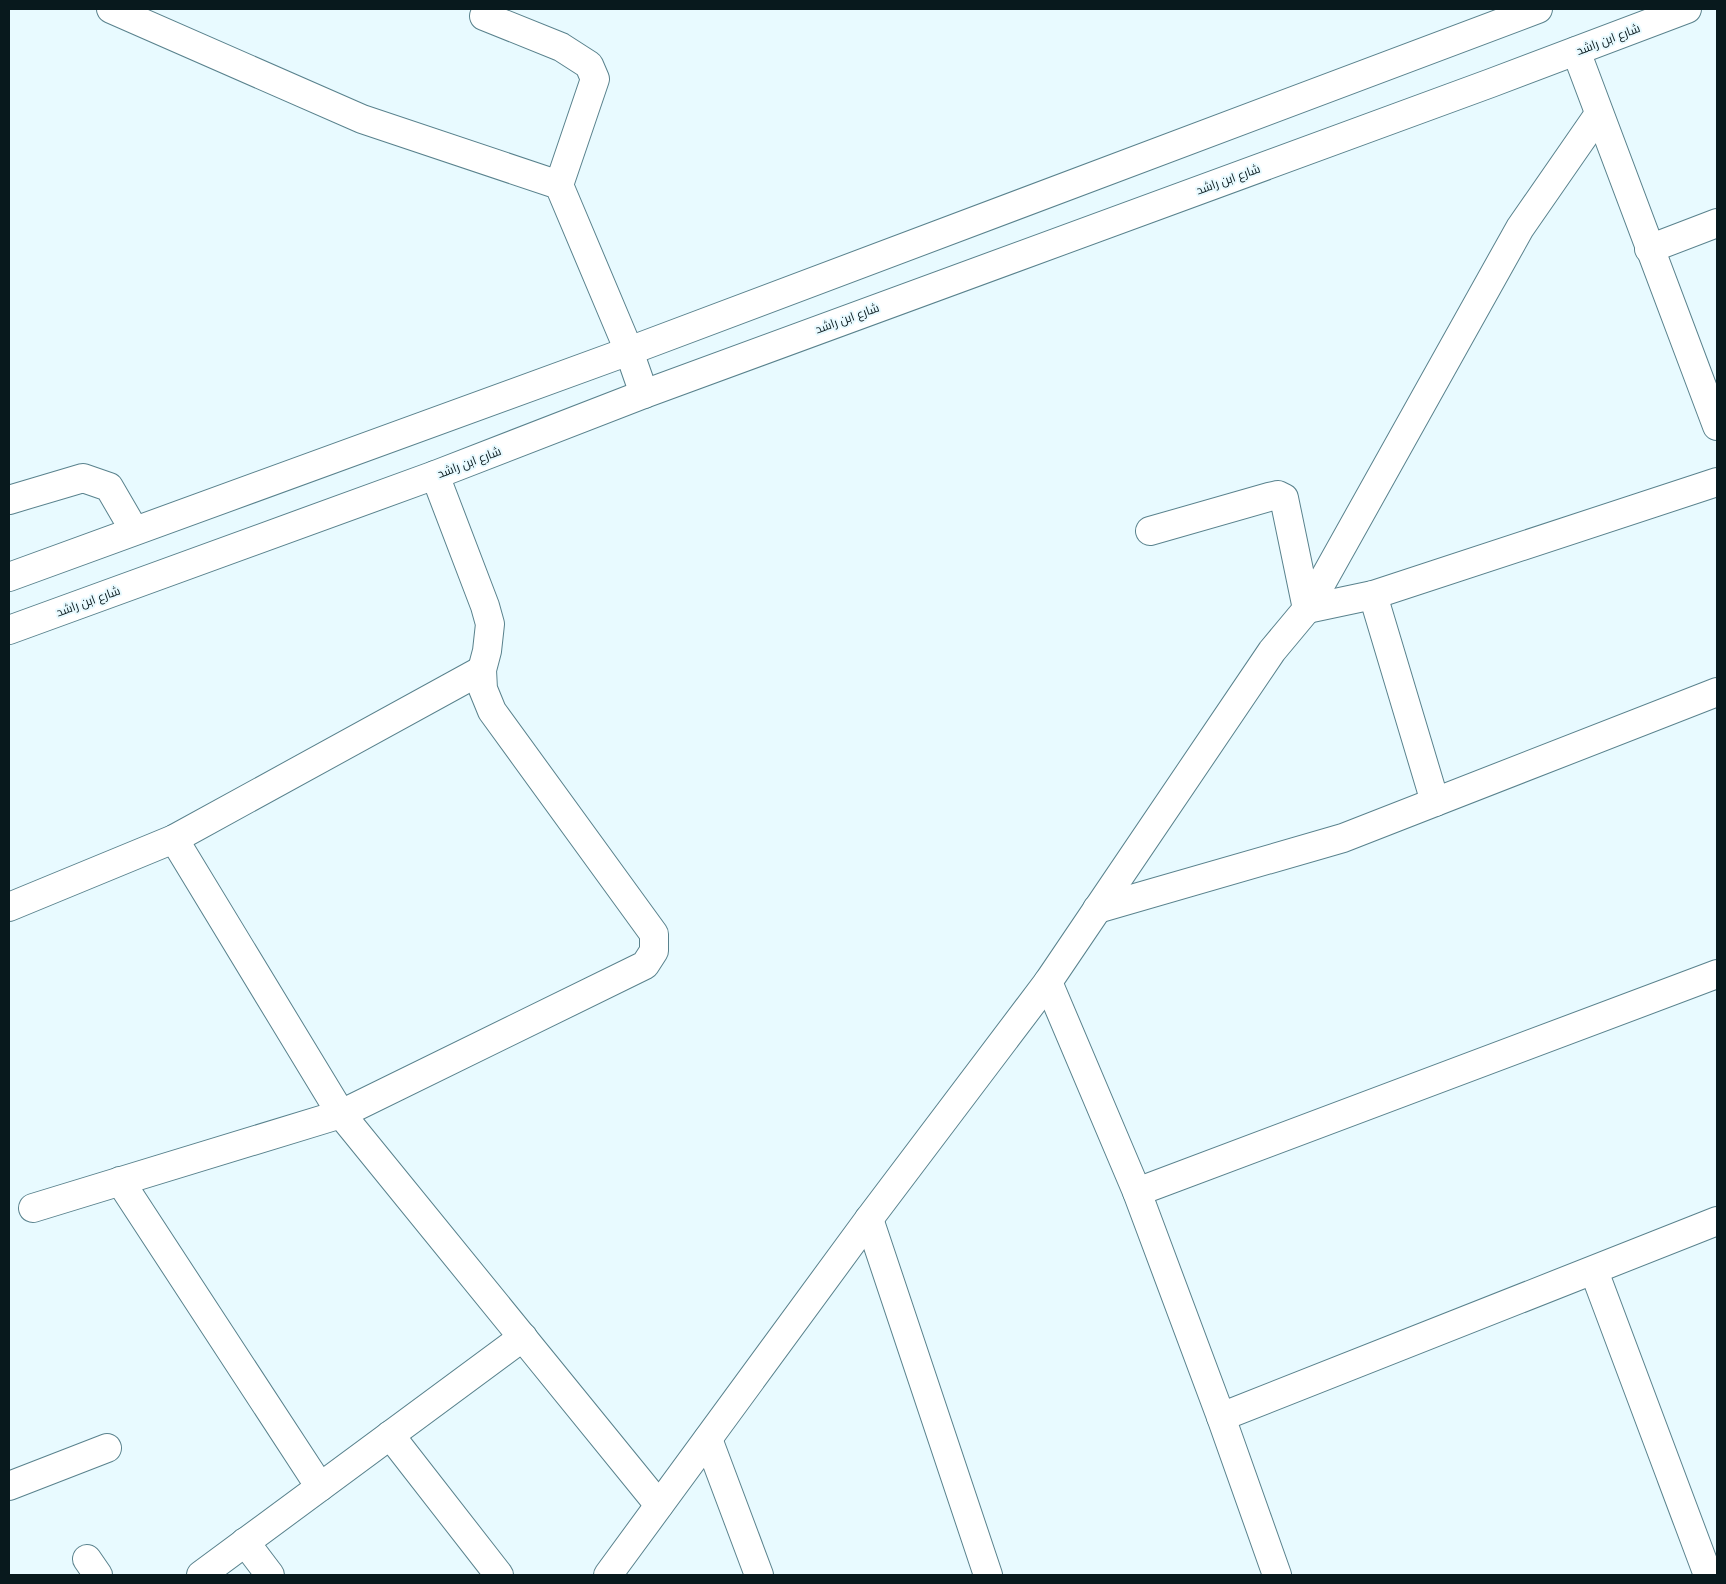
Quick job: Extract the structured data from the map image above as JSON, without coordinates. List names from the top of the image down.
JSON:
{
  "streets": {
    "street": ["شارع ابن راشد"]
  }
}
